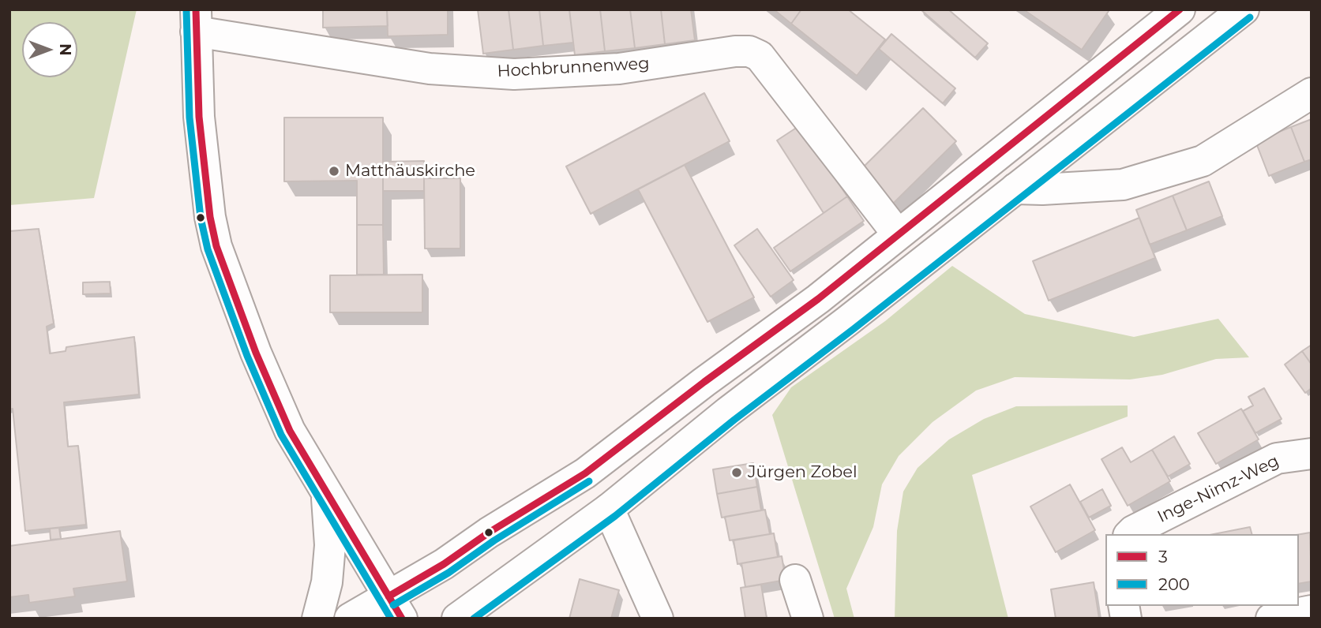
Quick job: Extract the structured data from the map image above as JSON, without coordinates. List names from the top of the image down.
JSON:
{
  "streets": {
    "street": ["Hochbrunnenweg", "Inge-Nimz-Weg"]
  },
  "places": ["Matthäuskirche", "Jürgen Zobel"],
  "lines": ["transit line 3", "transit line 200"],
  "legend": ["3", "200"],
  "north": "right"
}
